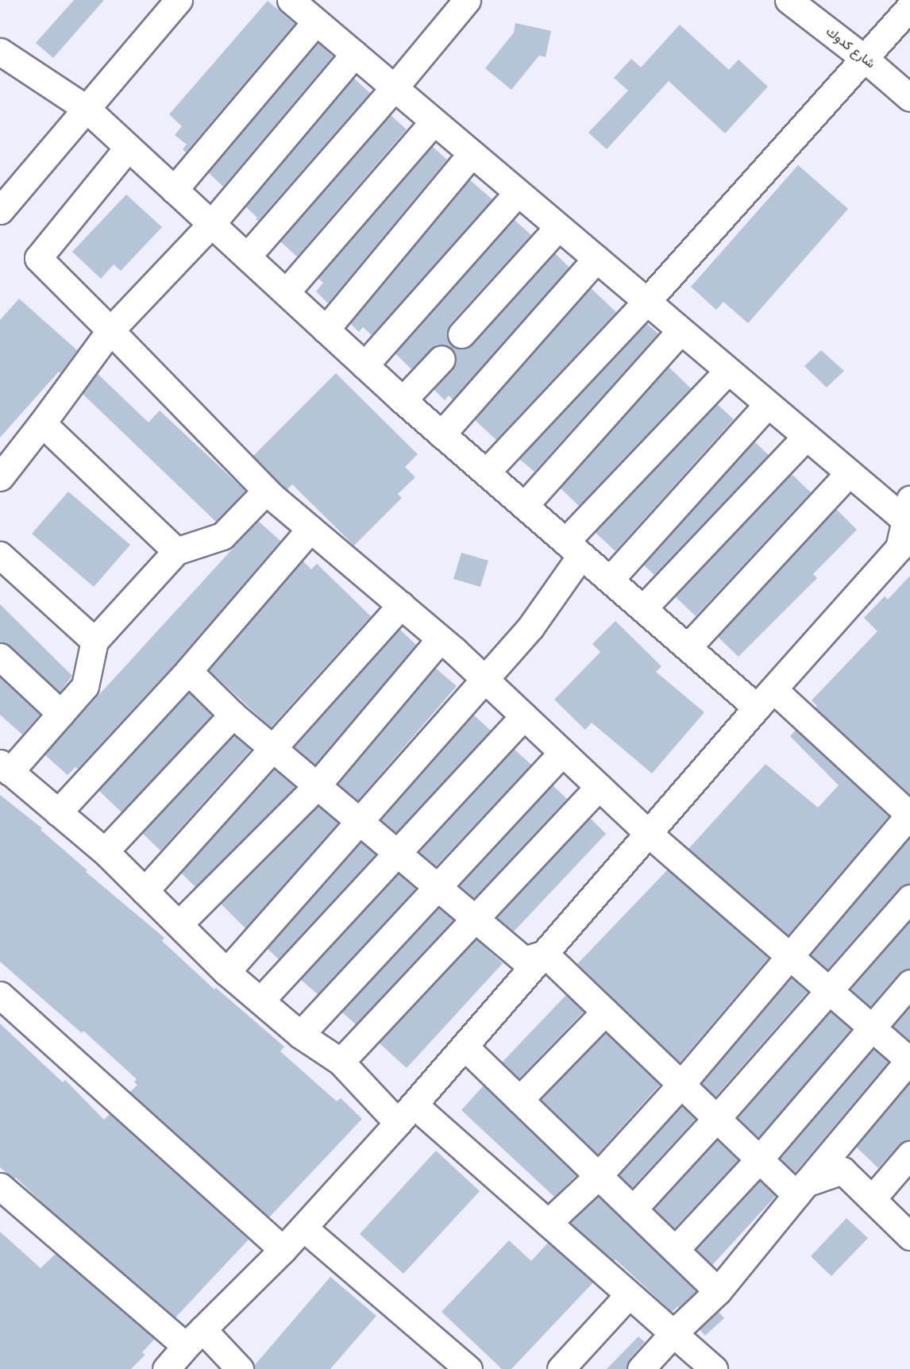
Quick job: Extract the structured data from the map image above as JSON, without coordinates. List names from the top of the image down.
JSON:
{
  "streets": {
    "street": ["شارع كدوك"]
  }
}
